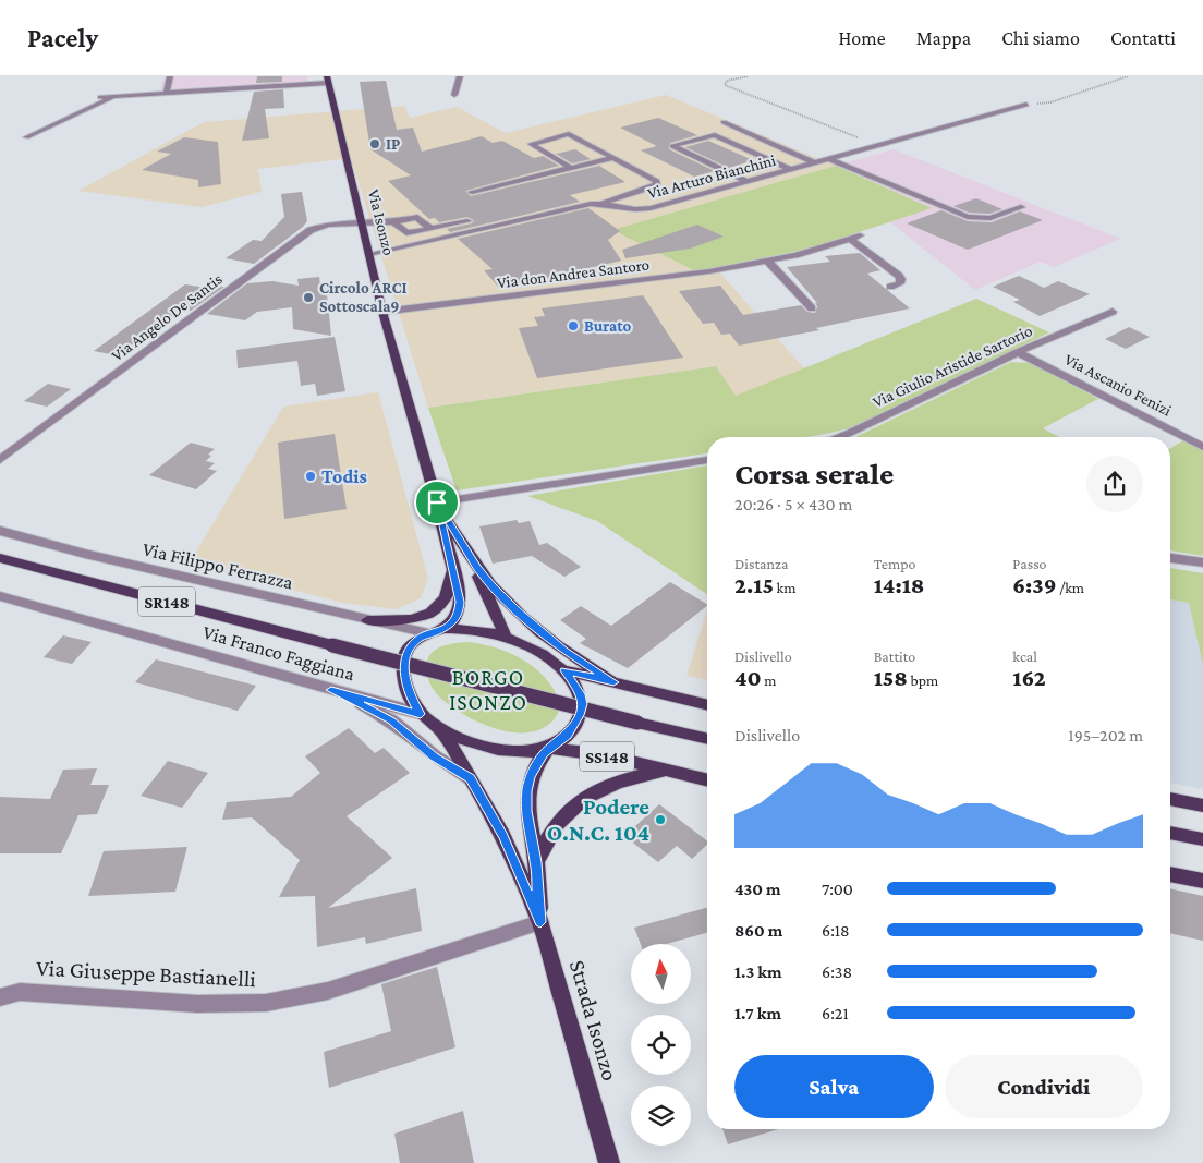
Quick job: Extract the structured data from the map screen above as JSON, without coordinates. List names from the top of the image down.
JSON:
{
  "streets": {
    "main road": [
      "Via Isonzo",
      "SR148",
      "SS148",
      "Strada Isonzo"
    ],
    "street": [
      "Via Arturo Bianchini",
      "Via don Andrea Santoro",
      "Via Angelo De Santis",
      "Via Giulio Aristide Sartorio",
      "Via Ascanio Fenizi",
      "Via Filippo Ferrazza",
      "Via Franco Faggiana",
      "Via Giuseppe Bastianelli"
    ]
  },
  "crossings": [
    ["Via Arturo Bianchini", "Via Isonzo"],
    ["Via Isonzo", "Via don Andrea Santoro"],
    ["Via Isonzo", "Via Angelo De Santis"],
    ["Via Giulio Aristide Sartorio", "Via Ascanio Fenizi"],
    ["Via Filippo Ferrazza", "Via Franco Faggiana"],
    ["Via Filippo Ferrazza", "SS148"],
    ["Via Franco Faggiana", "SS148"],
    ["Via Giuseppe Bastianelli", "Strada Isonzo"]
  ],
  "districts": ["BORGO ISONZO"],
  "places": [
    "IP",
    "Circolo ARCI Sottoscala9",
    "Burato",
    "Todis",
    "Podere O.N.C. 104"
  ],
  "north": "top",
  "page": {
    "header": "Pacely",
    "nav": [
      "Home",
      "Mappa",
      "Chi siamo",
      "Contatti"
    ],
    "heading": ["Corsa serale", "20:26 · 5 × 430 m"],
    "stats": [
      ["Distanza", "2.15 km"],
      ["Tempo", "14:18"],
      ["Passo", "6:39 /km"],
      ["Dislivello", "40 m"],
      ["Battito", "158 bpm"],
      ["kcal", "162"]
    ],
    "chart": ["Dislivello", "195–202 m"],
    "list": [
      {
        "name": "430 m",
        "note": "7:00"
      },
      {
        "name": "860 m",
        "note": "6:18"
      },
      {
        "name": "1.3 km",
        "note": "6:38"
      },
      {
        "name": "1.7 km",
        "note": "6:21"
      }
    ],
    "buttons": ["Salva", "Condividi"]
  }
}
